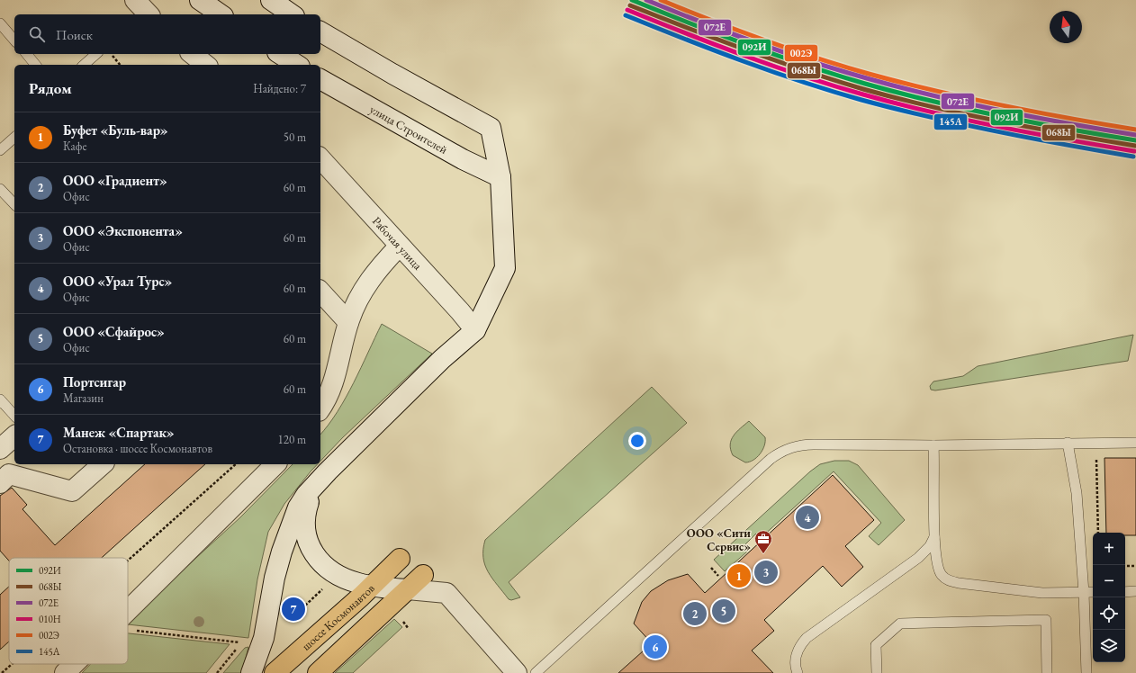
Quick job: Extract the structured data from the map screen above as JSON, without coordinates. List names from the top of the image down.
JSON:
{
  "streets": {
    "main road": ["улица Строителей", "Рабочая улица", "шоссе Космонавтов"]
  },
  "places": {
    "office": ["ООО «Сити Сервис»"]
  },
  "lines": [
    "transit line 092И",
    "transit line 072Е",
    "transit line 002Э",
    "transit line 068Ы",
    "transit line 010Н",
    "transit line 145А"
  ],
  "legend": [
    "092И",
    "068Ы",
    "072Е",
    "010Н",
    "002Э",
    "145А"
  ],
  "north": "top",
  "page": {
    "search": "Поиск",
    "heading": ["Рядом", "Найдено: 7"],
    "list": [
      {
        "mark": "1",
        "name": "Буфет «Буль-вар»",
        "note": "Кафе",
        "value": "50 m"
      },
      {
        "mark": "2",
        "name": "ООО «Градиент»",
        "note": "Офис",
        "value": "60 m"
      },
      {
        "mark": "3",
        "name": "ООО «Экспонента»",
        "note": "Офис",
        "value": "60 m"
      },
      {
        "mark": "4",
        "name": "ООО «Урал Турс»",
        "note": "Офис",
        "value": "60 m"
      },
      {
        "mark": "5",
        "name": "ООО «Сфайрос»",
        "note": "Офис",
        "value": "60 m"
      },
      {
        "mark": "6",
        "name": "Портсигар",
        "note": "Магазин",
        "value": "60 m"
      },
      {
        "mark": "7",
        "name": "Манеж «Спартак»",
        "note": "Остановка · шоссе Космонавтов",
        "value": "120 m"
      }
    ],
    "pins": [
      "4",
      "3",
      "1",
      "7",
      "5",
      "2",
      "6"
    ],
    "map_buttons": ["+", "−"]
  }
}
